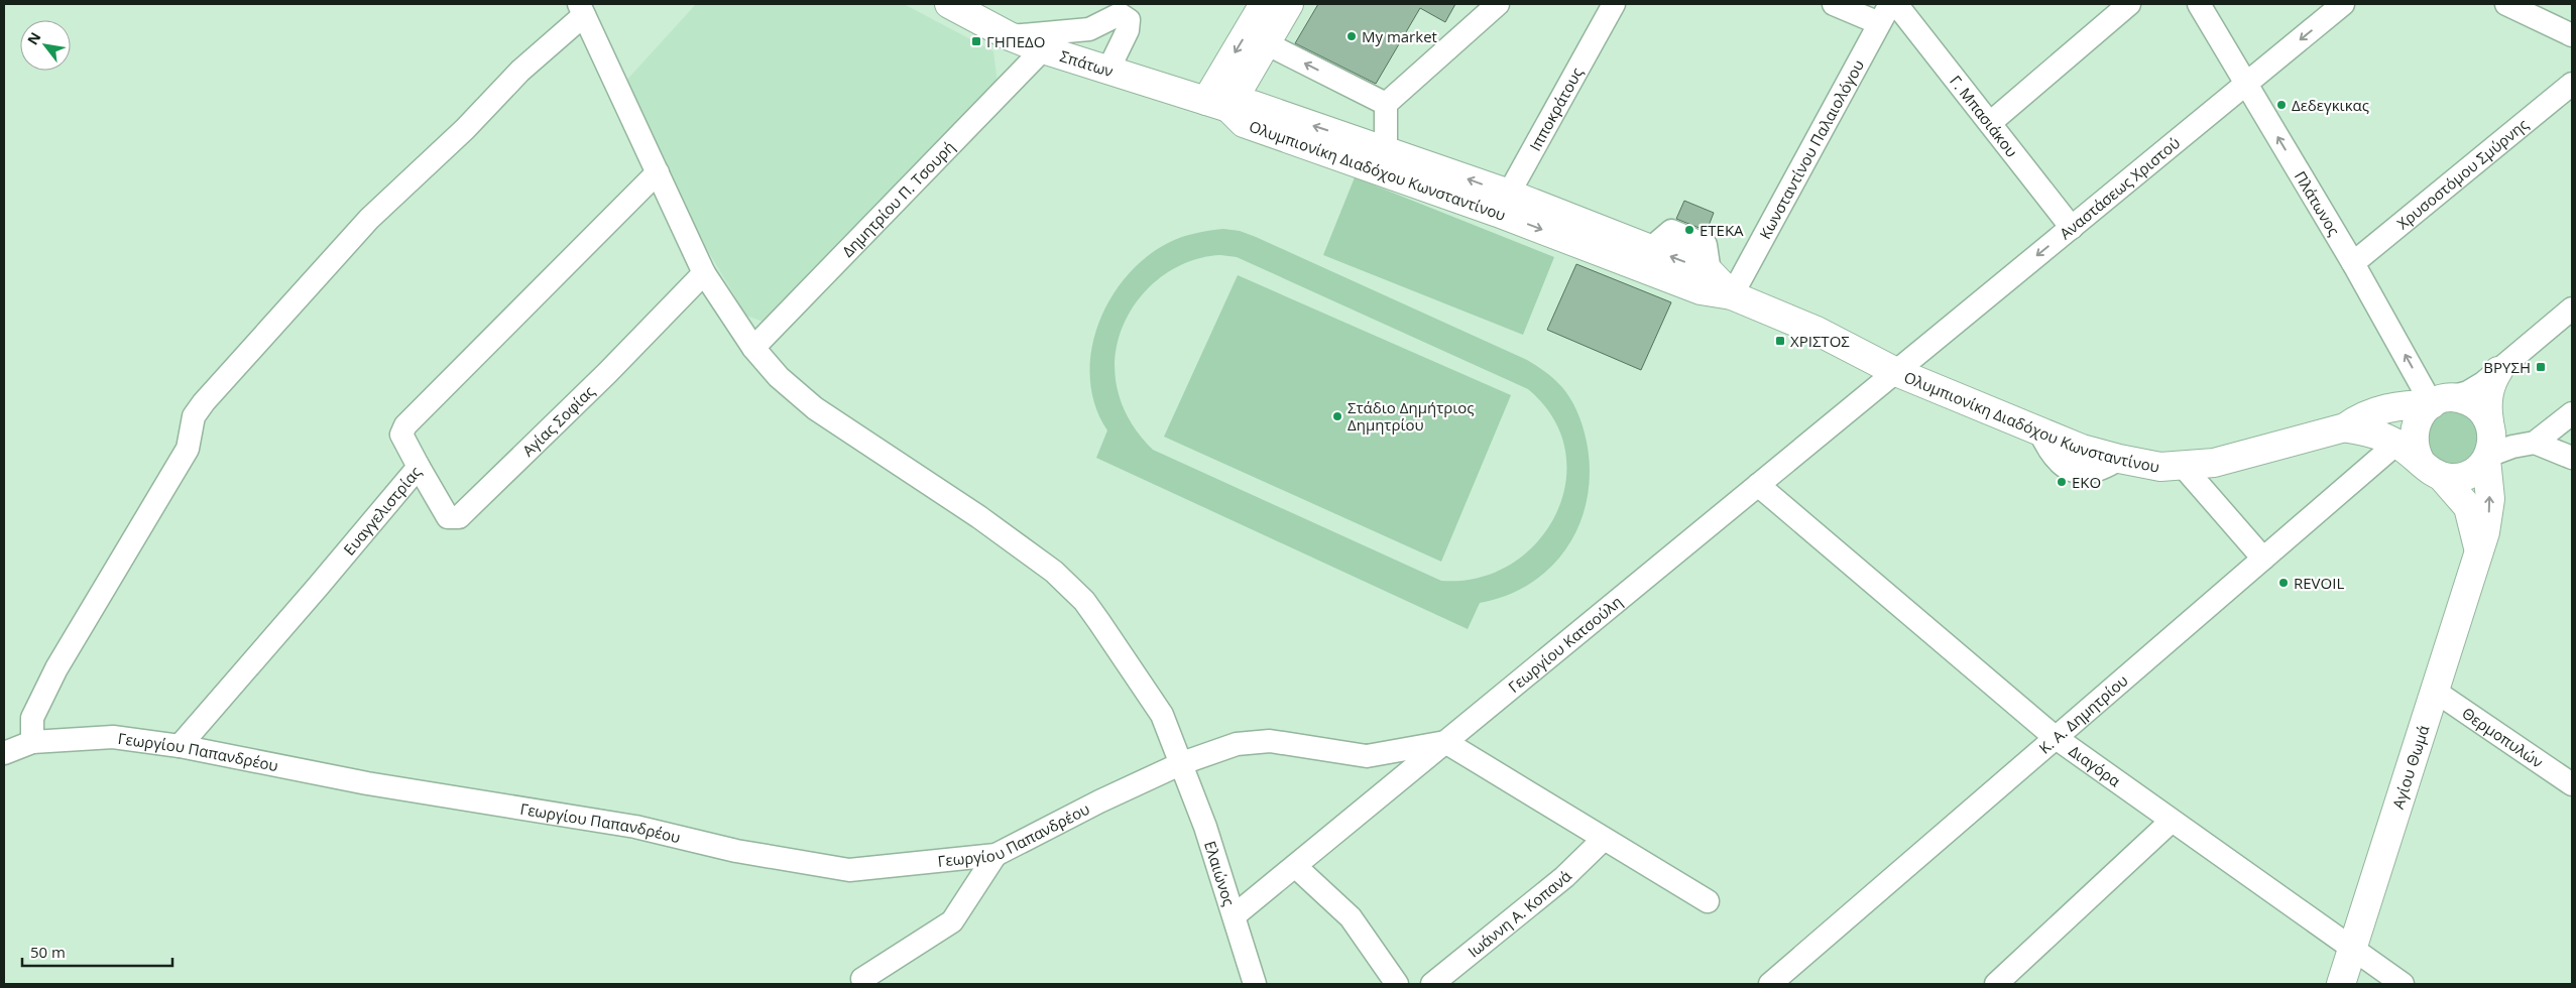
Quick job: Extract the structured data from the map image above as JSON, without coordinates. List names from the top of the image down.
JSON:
{
  "streets": {
    "main road": ["Σπάτων", "Ολυμπιονίκη Διαδόχου Κωνσταντίνου", "Αγίου Θωμά"],
    "street": [
      "Ιπποκράτους",
      "Γ. Μπασιάκου",
      "Κωνσταντίνου Παλαιολόγου",
      "Χρυσοστόμου Σμύρνης",
      "Αναστάσεως Χριστού",
      "Δημητρίου Π. Τσουρή",
      "Πλάτωνος",
      "Αγίας Σοφίας",
      "Ευαγγελιστρίας",
      "Γεωργίου Κατσούλη",
      "Κ. Α. Δημητρίου",
      "Θερμοπυλών",
      "Γεωργίου Παπανδρέου",
      "Διαγόρα",
      "Ελαιώνος",
      "Ιωάννη Α. Κοπανά"
    ]
  },
  "crossings": [
    ["Σπάτων", "Ολυμπιονίκη Διαδόχου Κωνσταντίνου"],
    ["Σπάτων", "Δημητρίου Π. Τσουρή"],
    ["Ιπποκράτους", "Ολυμπιονίκη Διαδόχου Κωνσταντίνου"],
    ["Γ. Μπασιάκου", "Αναστάσεως Χριστού"],
    ["Κωνσταντίνου Παλαιολόγου", "Ολυμπιονίκη Διαδόχου Κωνσταντίνου"],
    ["Ολυμπιονίκη Διαδόχου Κωνσταντίνου", "Αναστάσεως Χριστού"],
    ["Ολυμπιονίκη Διαδόχου Κωνσταντίνου", "Πλάτωνος"],
    ["Ολυμπιονίκη Διαδόχου Κωνσταντίνου", "Γεωργίου Κατσούλη"],
    ["Ολυμπιονίκη Διαδόχου Κωνσταντίνου", "Αγίου Θωμά"],
    ["Χρυσοστόμου Σμύρνης", "Πλάτωνος"],
    ["Αναστάσεως Χριστού", "Πλάτωνος"],
    ["Αναστάσεως Χριστού", "Γεωργίου Κατσούλη"],
    ["Δημητρίου Π. Τσουρή", "Ελαιώνος"],
    ["Πλάτωνος", "Αγίου Θωμά"],
    ["Αγίας Σοφίας", "Ευαγγελιστρίας"],
    ["Αγίας Σοφίας", "Ελαιώνος"],
    ["Ευαγγελιστρίας", "Γεωργίου Παπανδρέου"],
    ["Ευαγγελιστρίας", "Ελαιώνος"],
    ["Γεωργίου Κατσούλη", "Γεωργίου Παπανδρέου"],
    ["Γεωργίου Κατσούλη", "Διαγόρα"],
    ["Γεωργίου Κατσούλη", "Ελαιώνος"],
    ["Κ. Α. Δημητρίου", "Διαγόρα"],
    ["Θερμοπυλών", "Αγίου Θωμά"],
    ["Γεωργίου Παπανδρέου", "Ελαιώνος"],
    ["Διαγόρα", "Αγίου Θωμά"]
  ],
  "one_way": ["Αναστάσεως Χριστού", "Πλάτωνος"],
  "places": {
    "other": [
      "My market",
      "Δεδεγκικας",
      "ΕΤΕΚΑ",
      "Στάδιο Δημήτριος Δημητρίου",
      "EKO",
      "REVOIL"
    ],
    "transit": ["ΓΗΠΕΔΟ", "ΧΡΙΣΤΟΣ", "ΒΡΥΣΗ"]
  },
  "scale_bar": "50 m",
  "north": "top left"
}
